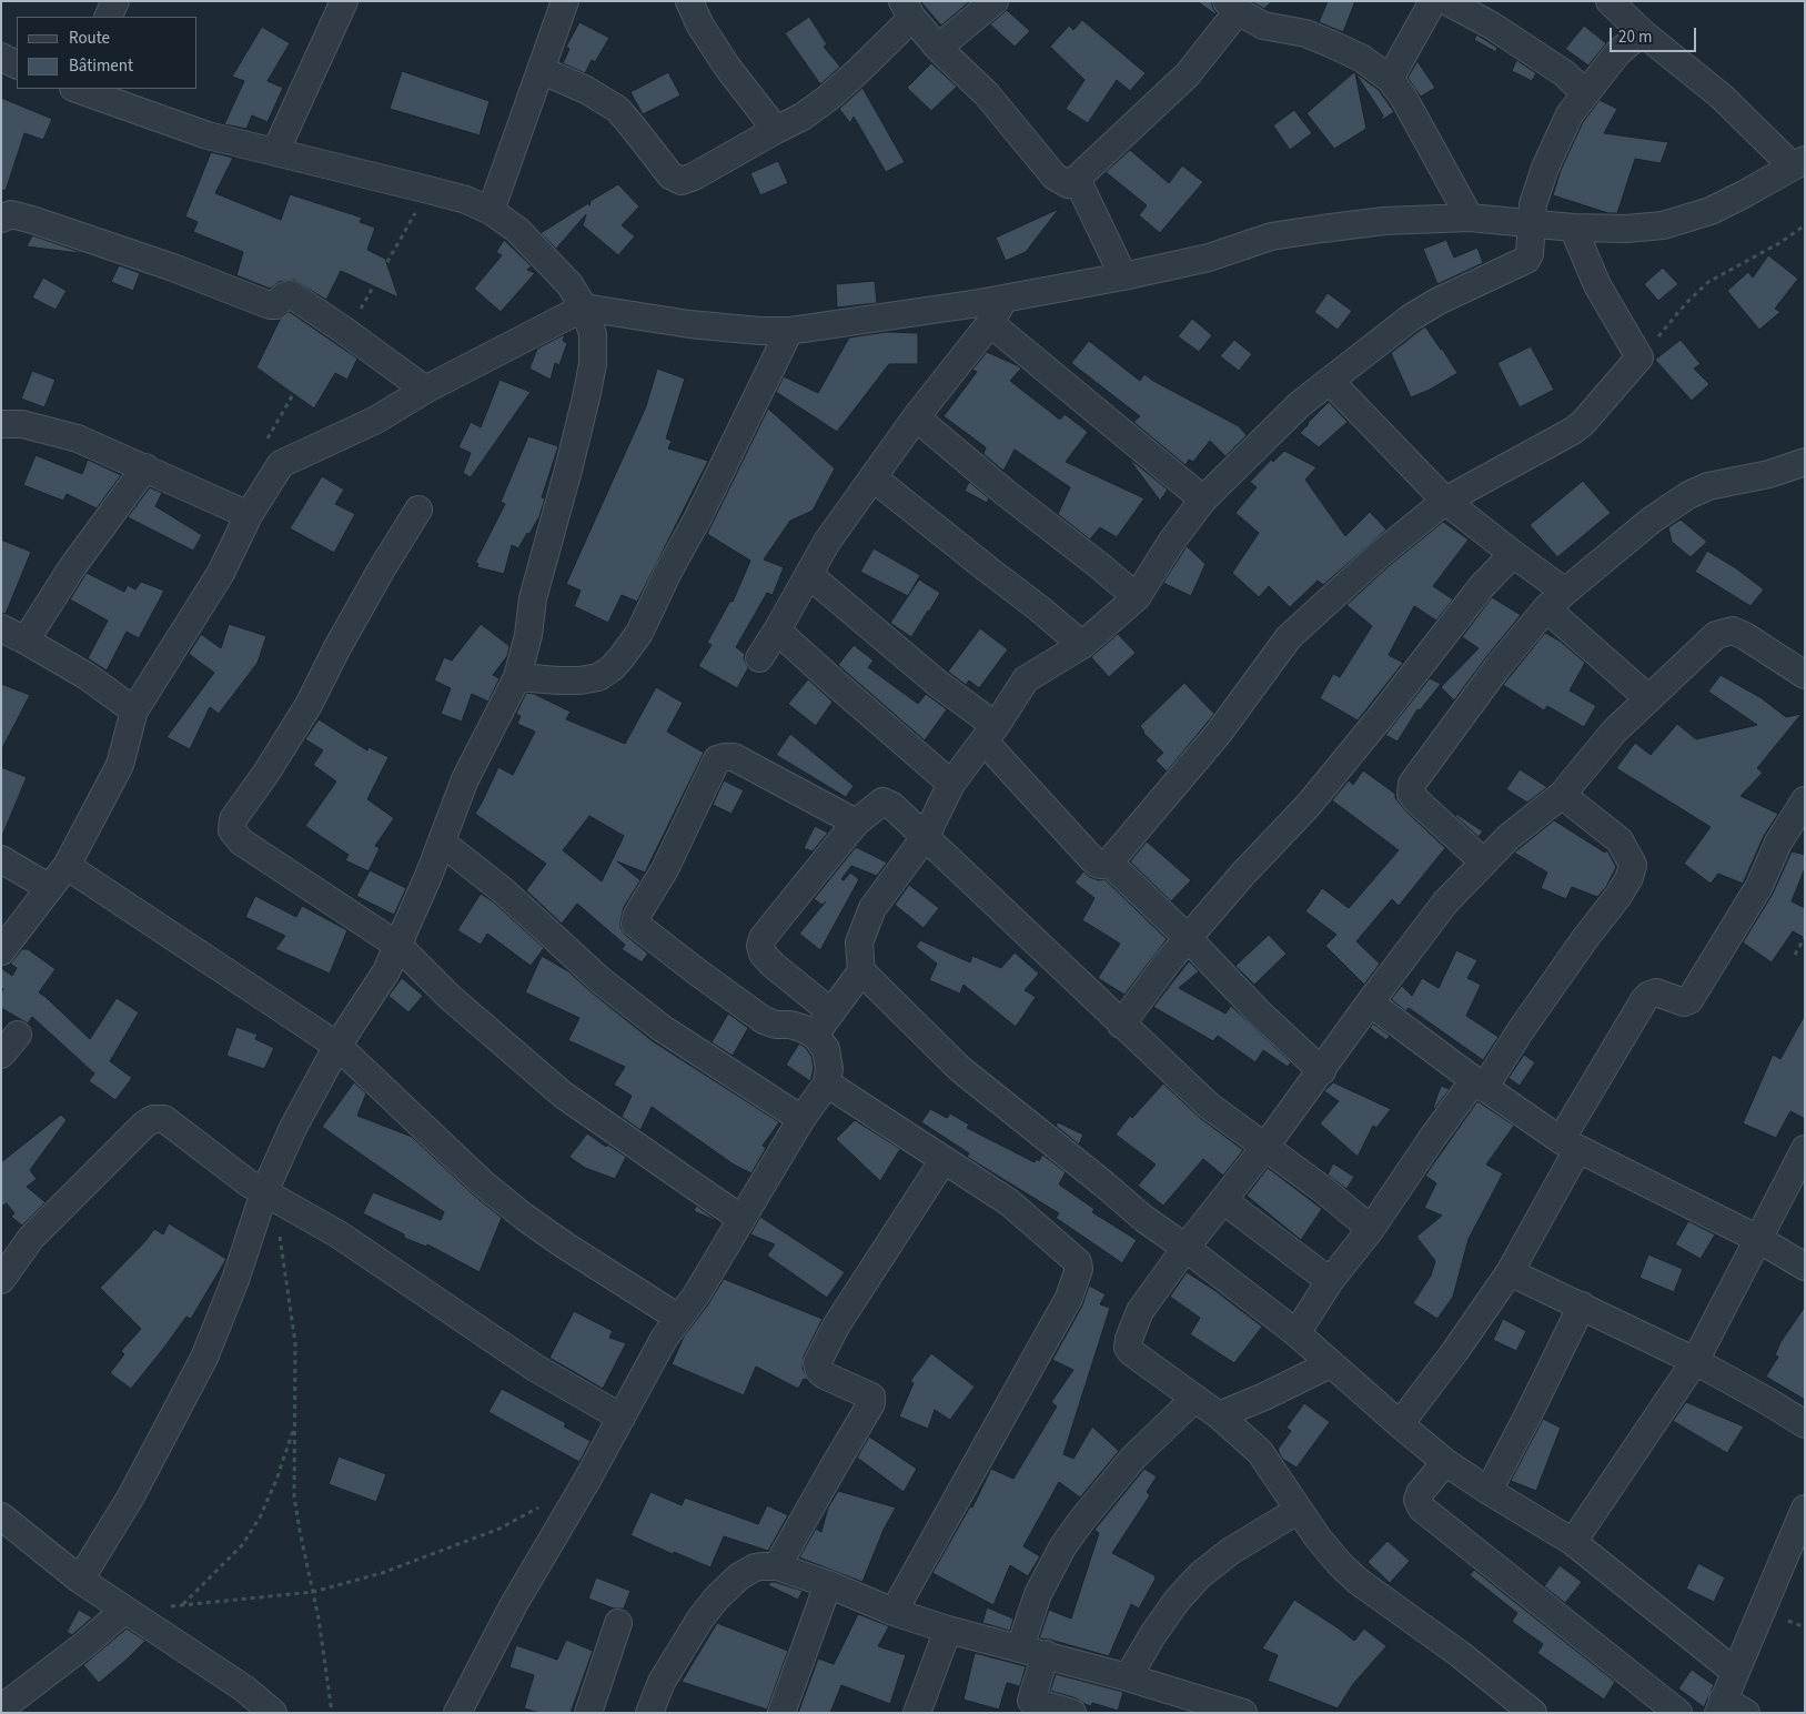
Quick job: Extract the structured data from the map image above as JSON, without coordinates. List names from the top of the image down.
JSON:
{
  "legend": ["Route", "Bâtiment"],
  "scale_bar": "20 m"
}
